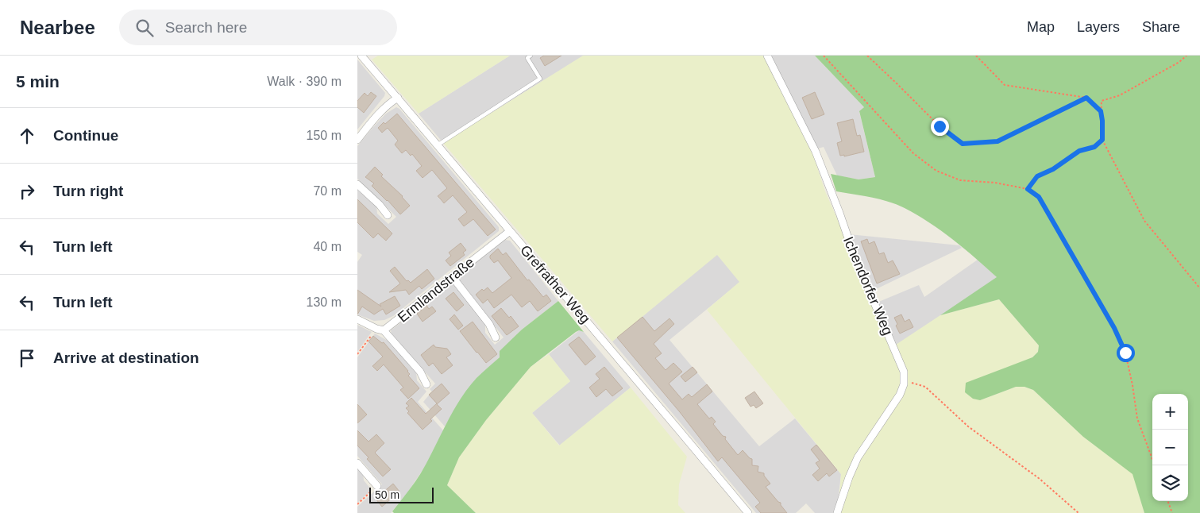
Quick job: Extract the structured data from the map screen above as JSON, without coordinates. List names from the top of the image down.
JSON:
{
  "streets": {
    "street": ["Grefrather Weg", "Ichendorfer Weg", "Ermlandstraße"]
  },
  "crossings": [
    ["Grefrather Weg", "Ermlandstraße"]
  ],
  "scale_bar": "50 m",
  "page": {
    "header": "Nearbee",
    "search": "Search here",
    "nav": ["Map", "Layers", "Share"],
    "heading": ["5 min", "Walk · 390 m"],
    "list": [
      ["Continue", "150 m"],
      ["Turn right", "70 m"],
      ["Turn left", "40 m"],
      ["Turn left", "130 m"],
      "Arrive at destination"
    ],
    "map_buttons": ["+", "−"],
    "scale": "50 m"
  }
}
